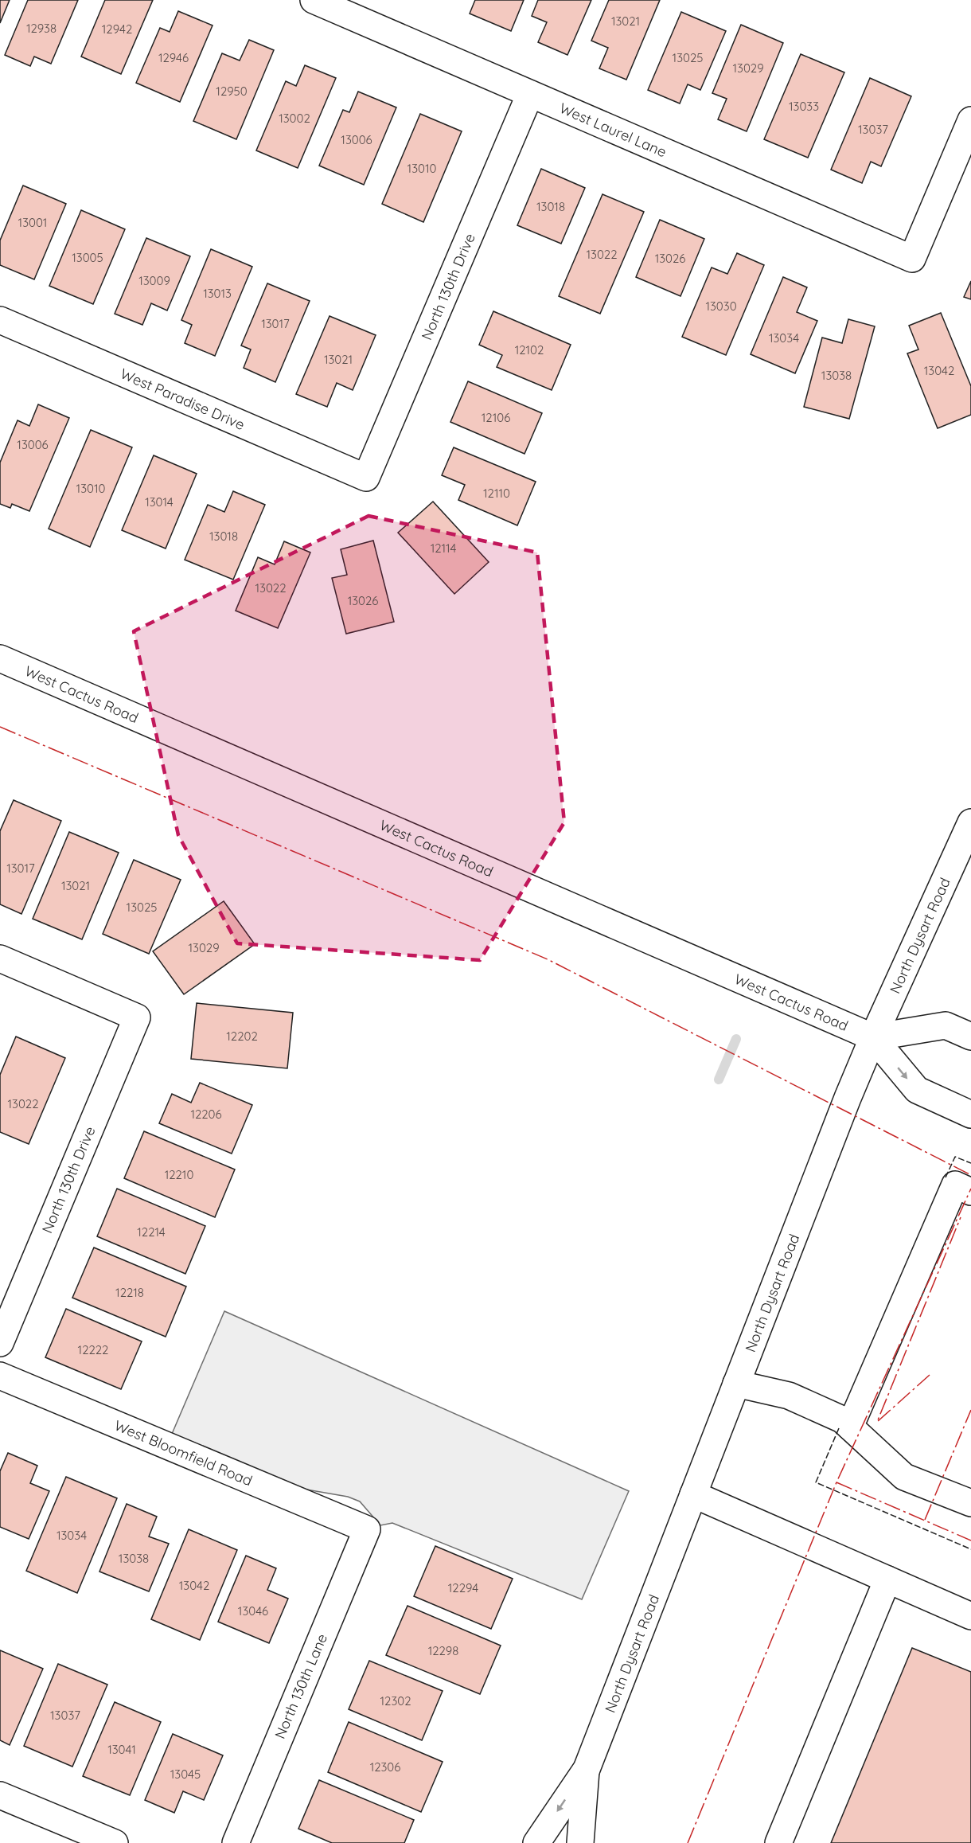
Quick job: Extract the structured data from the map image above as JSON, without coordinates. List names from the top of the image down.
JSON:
{
  "streets": {
    "street": [
      "West Laurel Lane",
      "North 130th Drive",
      "West Paradise Drive",
      "West Cactus Road",
      "North Dysart Road",
      "West Bloomfield Road",
      "North 130th Lane"
    ]
  },
  "crossings": [
    ["West Laurel Lane", "North 130th Drive"],
    ["North 130th Drive", "West Paradise Drive"],
    ["West Cactus Road", "North Dysart Road"],
    ["West Bloomfield Road", "North 130th Lane"]
  ],
  "house_numbers": [
    "13021",
    "12938",
    "12942",
    "12946",
    "13025",
    "13029",
    "12950",
    "13033",
    "13002",
    "13037",
    "13006",
    "13010",
    "13018",
    "13001",
    "13022",
    "13005",
    "13026",
    "13009",
    "13013",
    "13030",
    "13017",
    "13034",
    "12102",
    "13021",
    "13042",
    "13038",
    "12106",
    "13006",
    "13010",
    "12110",
    "13014",
    "13018",
    "12114",
    "13022",
    "13026",
    "13017",
    "13021",
    "13025",
    "13029",
    "12202",
    "13022",
    "12206",
    "12210",
    "12214",
    "12218",
    "12222",
    "13034",
    "13038",
    "13042",
    "12294",
    "13046",
    "12298",
    "12302",
    "13037",
    "13041",
    "12306",
    "13045"
  ]
}
